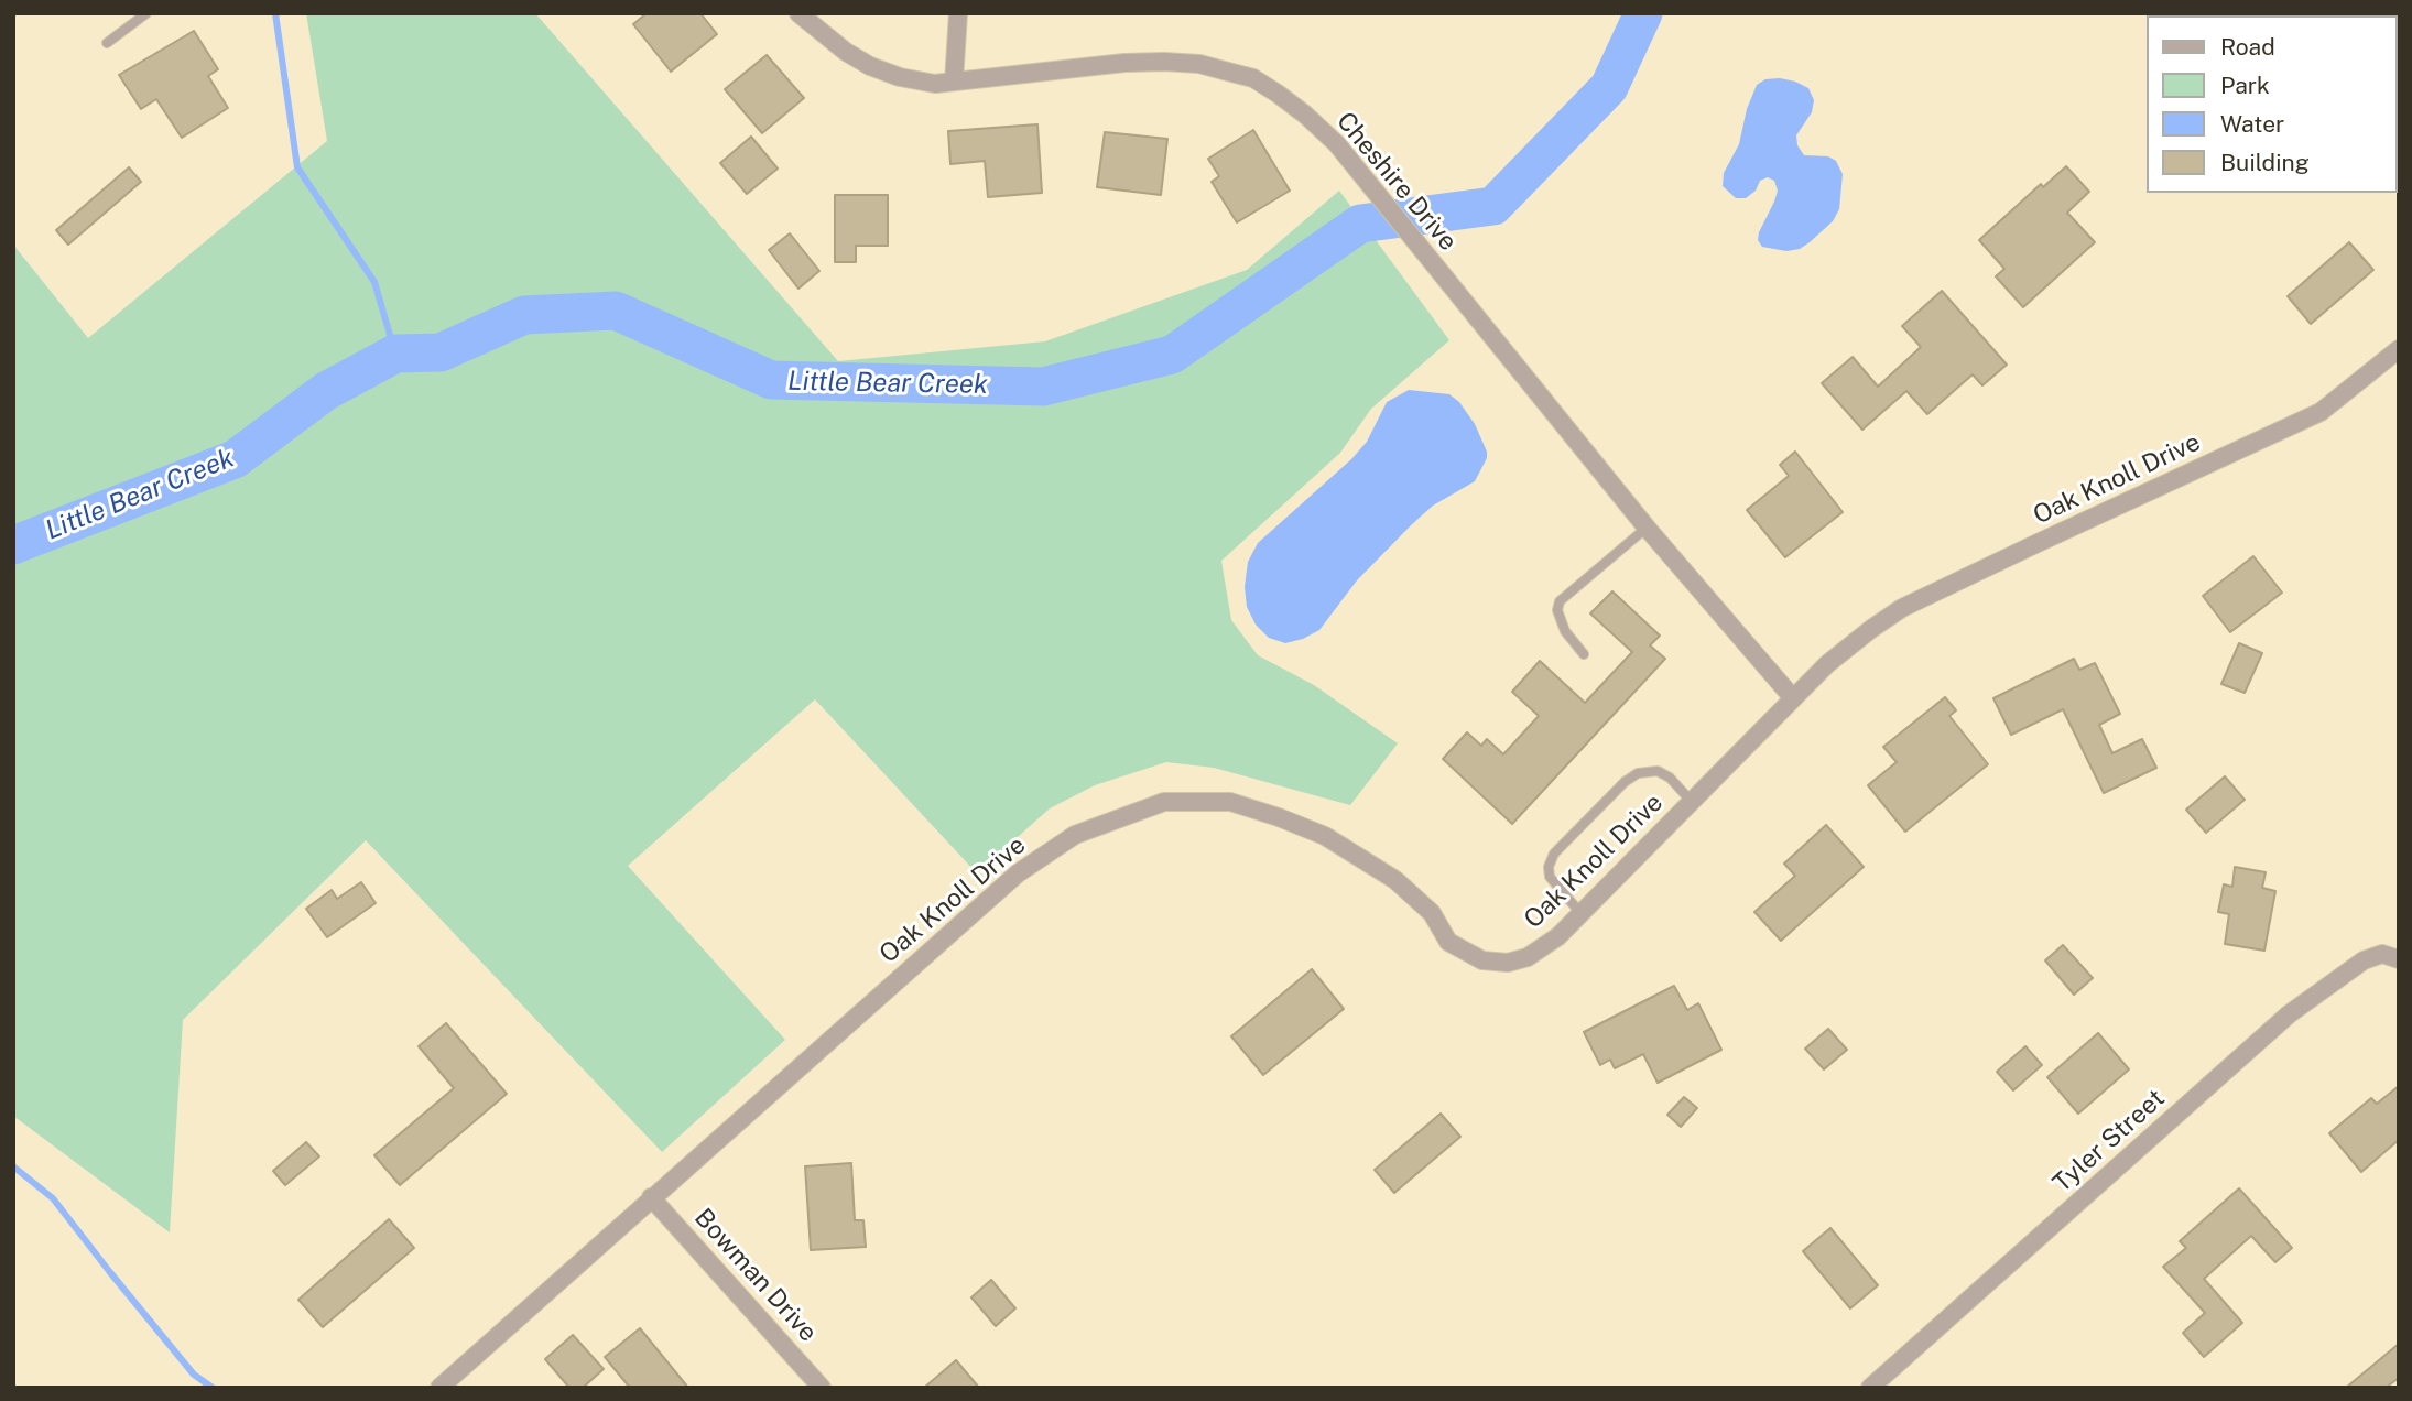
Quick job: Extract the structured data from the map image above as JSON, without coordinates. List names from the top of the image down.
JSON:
{
  "streets": {
    "street": [
      "Cheshire Drive",
      "Oak Knoll Drive",
      "Tyler Street",
      "Bowman Drive"
    ]
  },
  "crossings": [
    ["Cheshire Drive", "Oak Knoll Drive"],
    ["Oak Knoll Drive", "Bowman Drive"]
  ],
  "water": ["Little Bear Creek"],
  "legend": [
    "Road",
    "Park",
    "Water",
    "Building"
  ]
}
